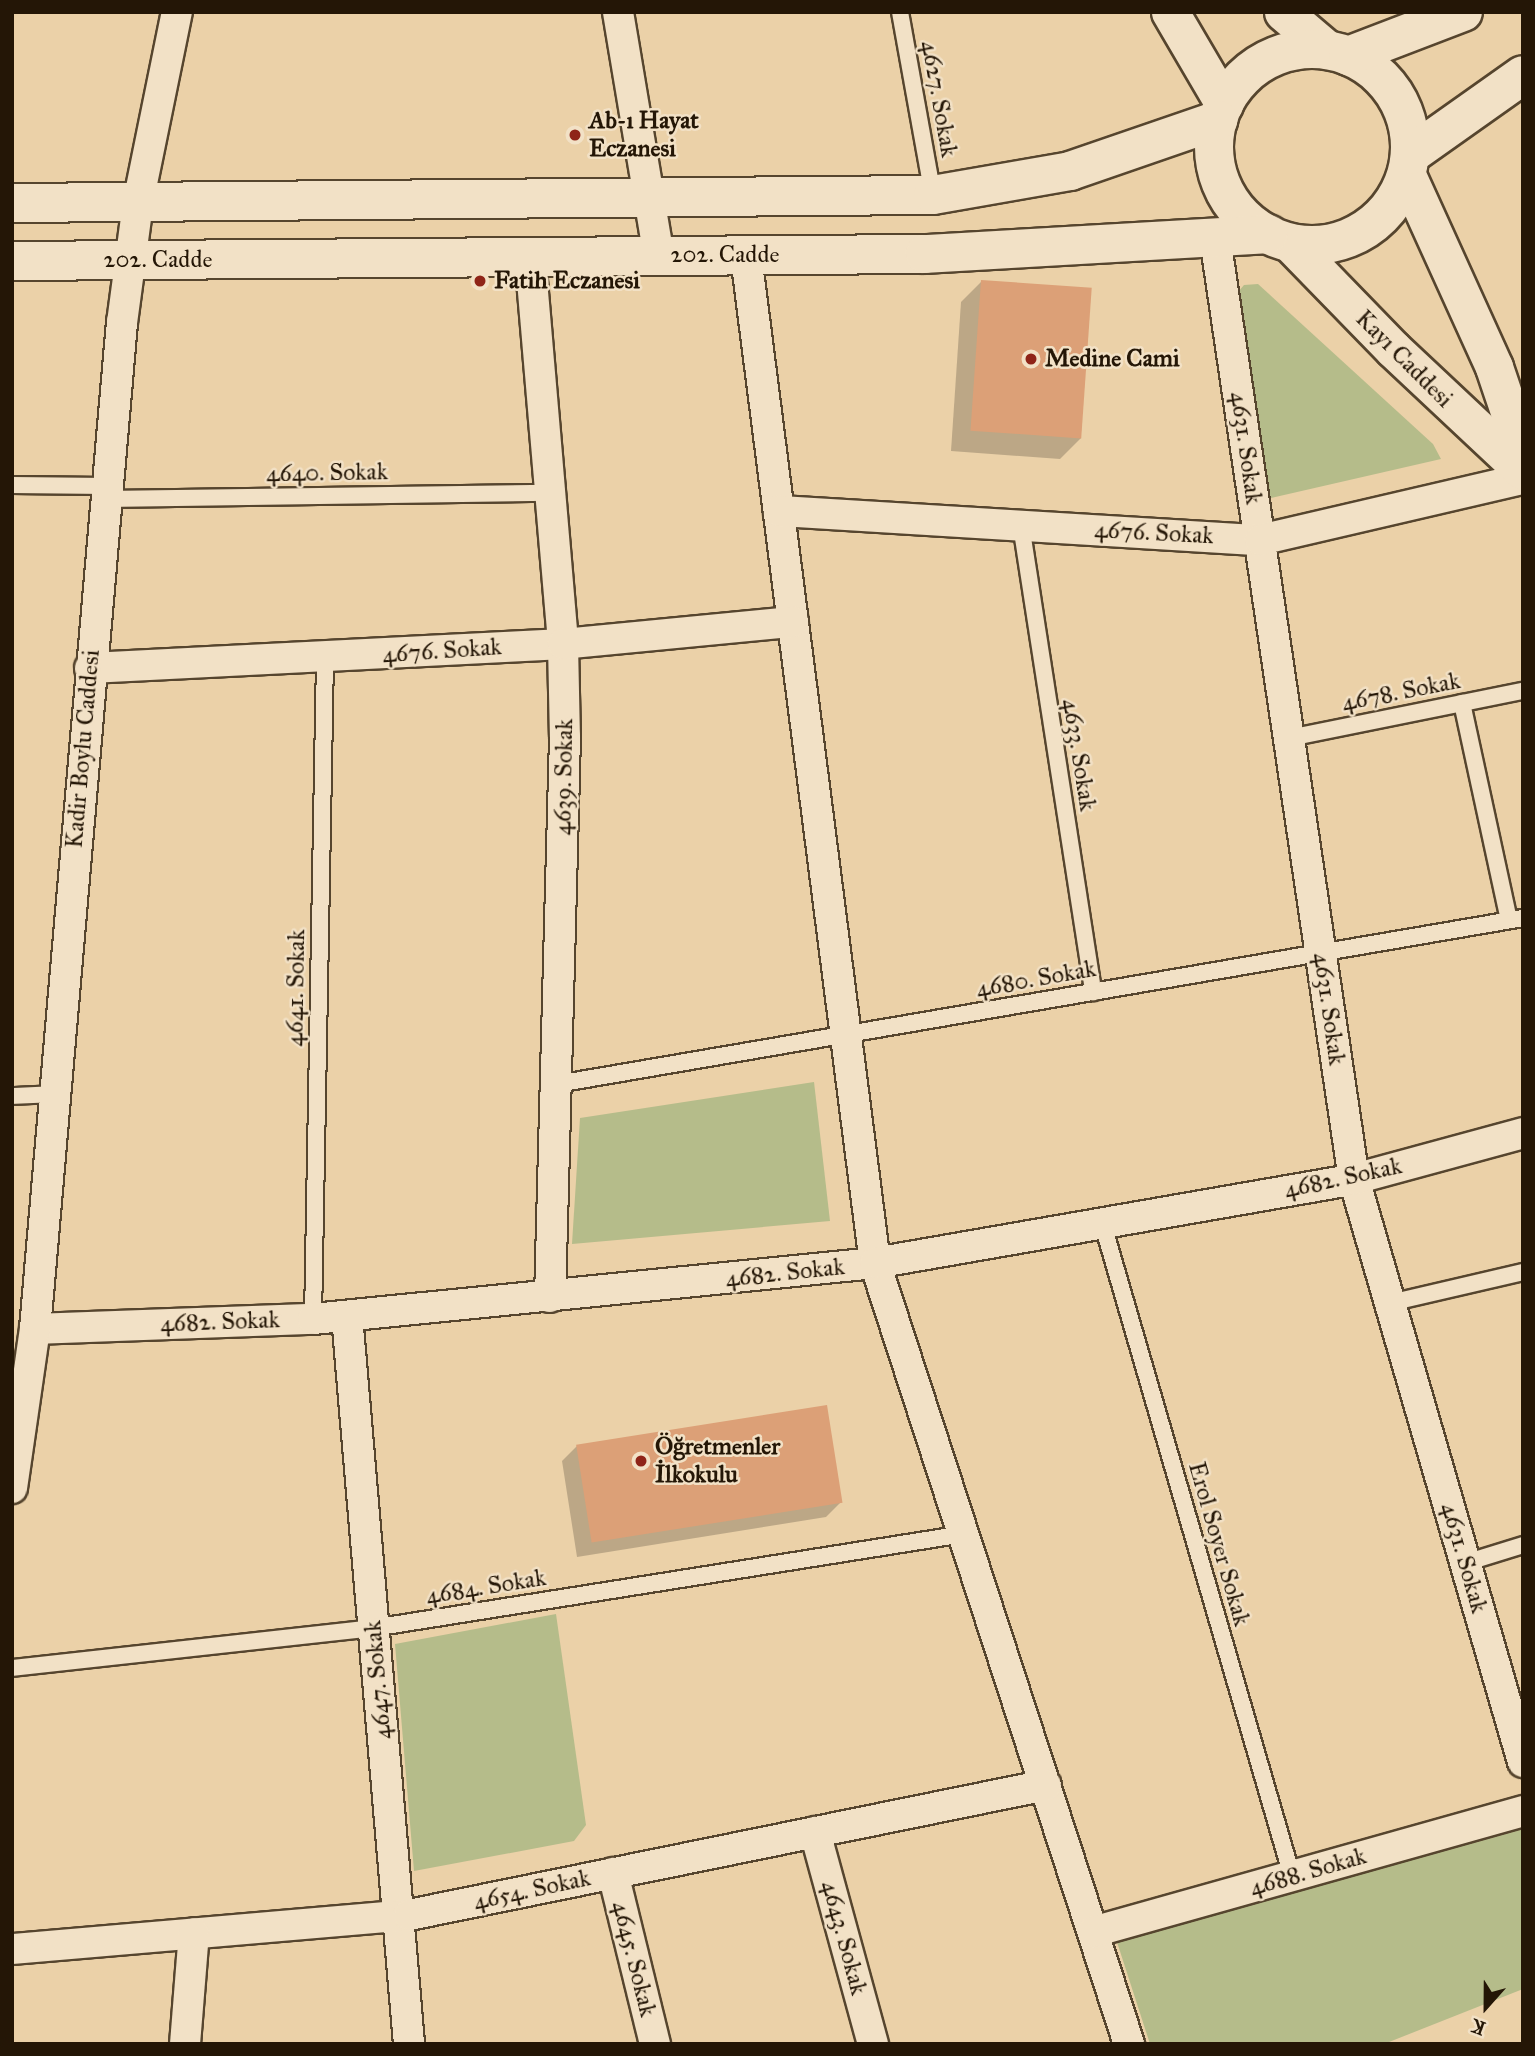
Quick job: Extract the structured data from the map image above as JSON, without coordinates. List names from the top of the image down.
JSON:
{
  "streets": {
    "main road": ["202. Cadde"],
    "street": [
      "Kayı Caddesi",
      "4631. Sokak",
      "4676. Sokak",
      "Kadir Boylu Caddesi",
      "4639. Sokak",
      "4682. Sokak",
      "4647. Sokak",
      "4688. Sokak",
      "4654. Sokak",
      "4643. Sokak",
      "4645. Sokak"
    ],
    "lane": [
      "4627. Sokak",
      "4640. Sokak",
      "4678. Sokak",
      "4633. Sokak",
      "4680. Sokak",
      "4641. Sokak",
      "Erol Soyer Sokak",
      "4684. Sokak"
    ]
  },
  "crossings": [
    ["202. Cadde", "Kayı Caddesi"],
    ["202. Cadde", "4631. Sokak"],
    ["202. Cadde", "Kadir Boylu Caddesi"],
    ["202. Cadde", "4639. Sokak"],
    ["4631. Sokak", "4676. Sokak"],
    ["4631. Sokak", "4678. Sokak"],
    ["4631. Sokak", "4680. Sokak"],
    ["4631. Sokak", "4682. Sokak"],
    ["4640. Sokak", "Kadir Boylu Caddesi"],
    ["4640. Sokak", "4639. Sokak"],
    ["4676. Sokak", "Kadir Boylu Caddesi"],
    ["4676. Sokak", "4633. Sokak"],
    ["4676. Sokak", "4639. Sokak"],
    ["4676. Sokak", "4641. Sokak"],
    ["Kadir Boylu Caddesi", "4682. Sokak"],
    ["4633. Sokak", "4680. Sokak"],
    ["4639. Sokak", "4680. Sokak"],
    ["4639. Sokak", "4682. Sokak"],
    ["4641. Sokak", "4682. Sokak"],
    ["4682. Sokak", "Erol Soyer Sokak"],
    ["4682. Sokak", "4647. Sokak"],
    ["Erol Soyer Sokak", "4688. Sokak"],
    ["4684. Sokak", "4647. Sokak"],
    ["4647. Sokak", "4654. Sokak"],
    ["4654. Sokak", "4643. Sokak"],
    ["4654. Sokak", "4645. Sokak"]
  ],
  "places": [
    "Ab-ı Hayat Eczanesi",
    "Fatih Eczanesi",
    "Medine Cami",
    "Öğretmenler İlkokulu"
  ],
  "north": "bottom"
}
